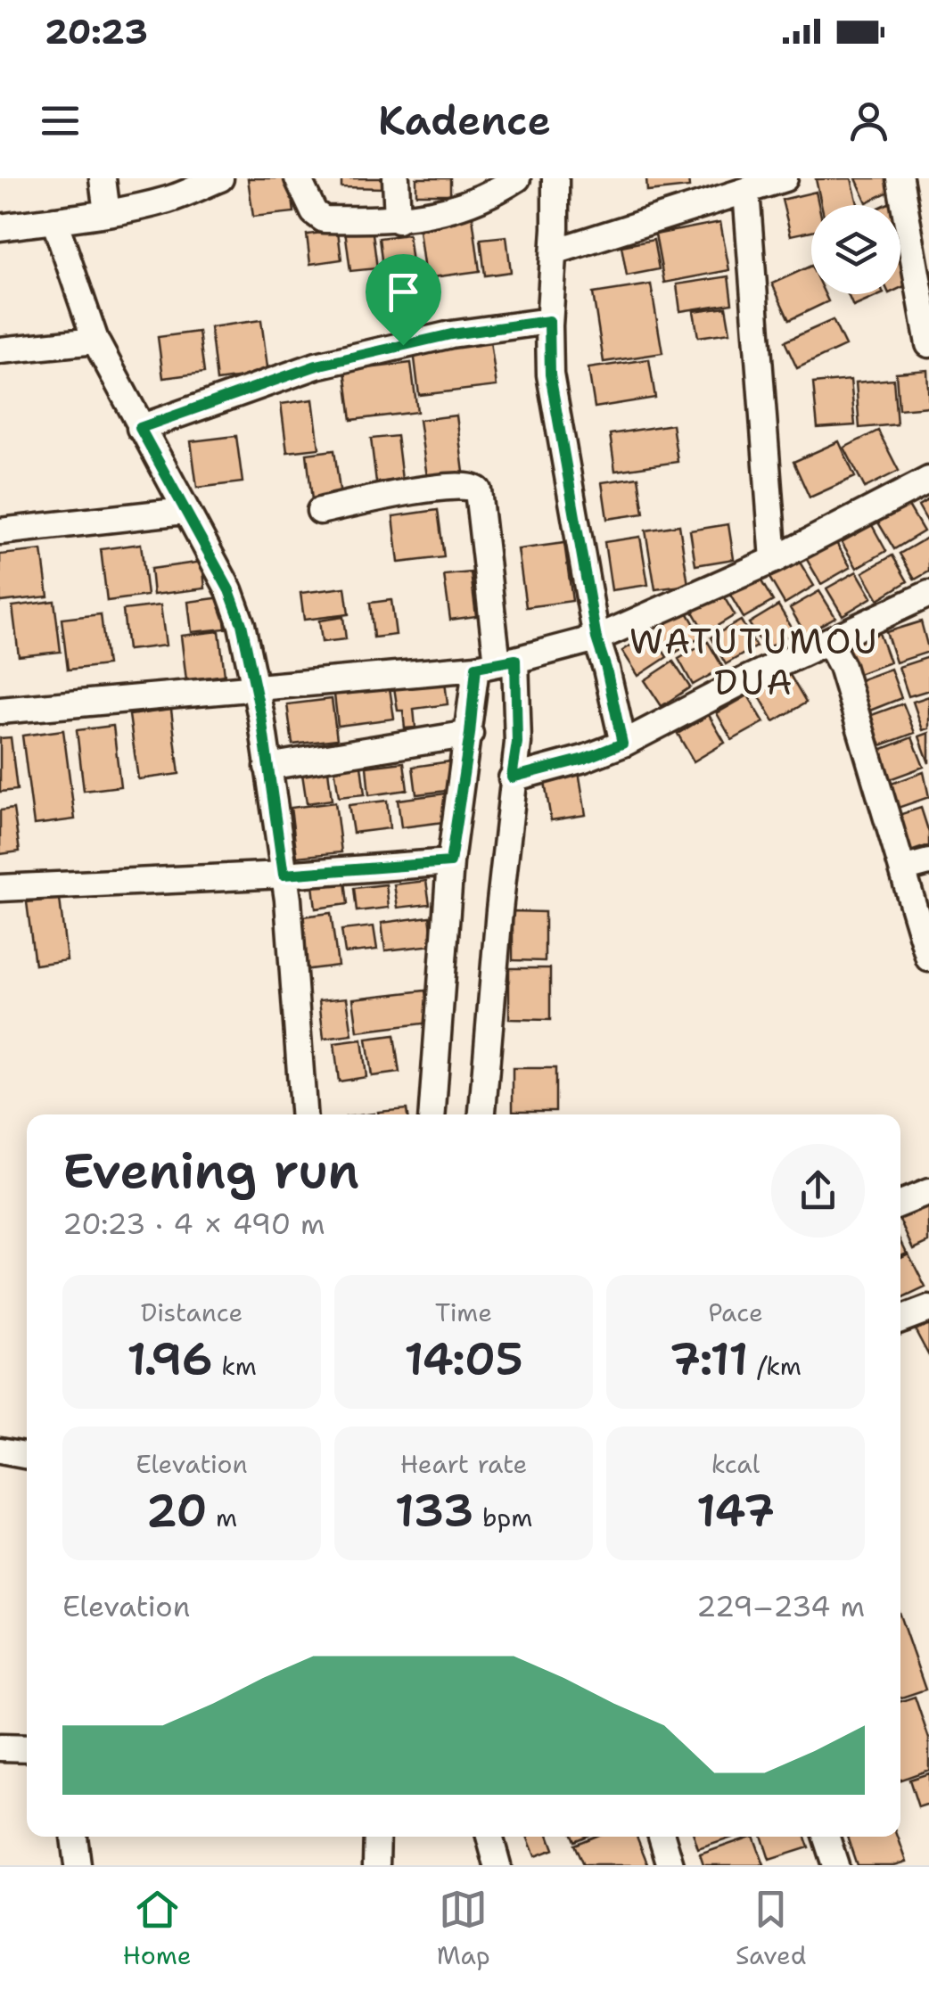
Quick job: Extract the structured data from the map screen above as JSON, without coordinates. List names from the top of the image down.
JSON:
{
  "districts": ["WATUTUMOU DUA"],
  "page": {
    "status": "20:23",
    "header": "Kadence",
    "heading": ["Evening run", "20:23 · 4 × 490 m"],
    "stats": [
      ["Distance", "1.96 km"],
      ["Time", "14:05"],
      ["Pace", "7:11 /km"],
      ["Elevation", "20 m"],
      ["Heart rate", "133 bpm"],
      ["kcal", "147"]
    ],
    "chart": ["Elevation", "229–234 m"],
    "tabs": ["Home", "Map", "Saved"]
  }
}
